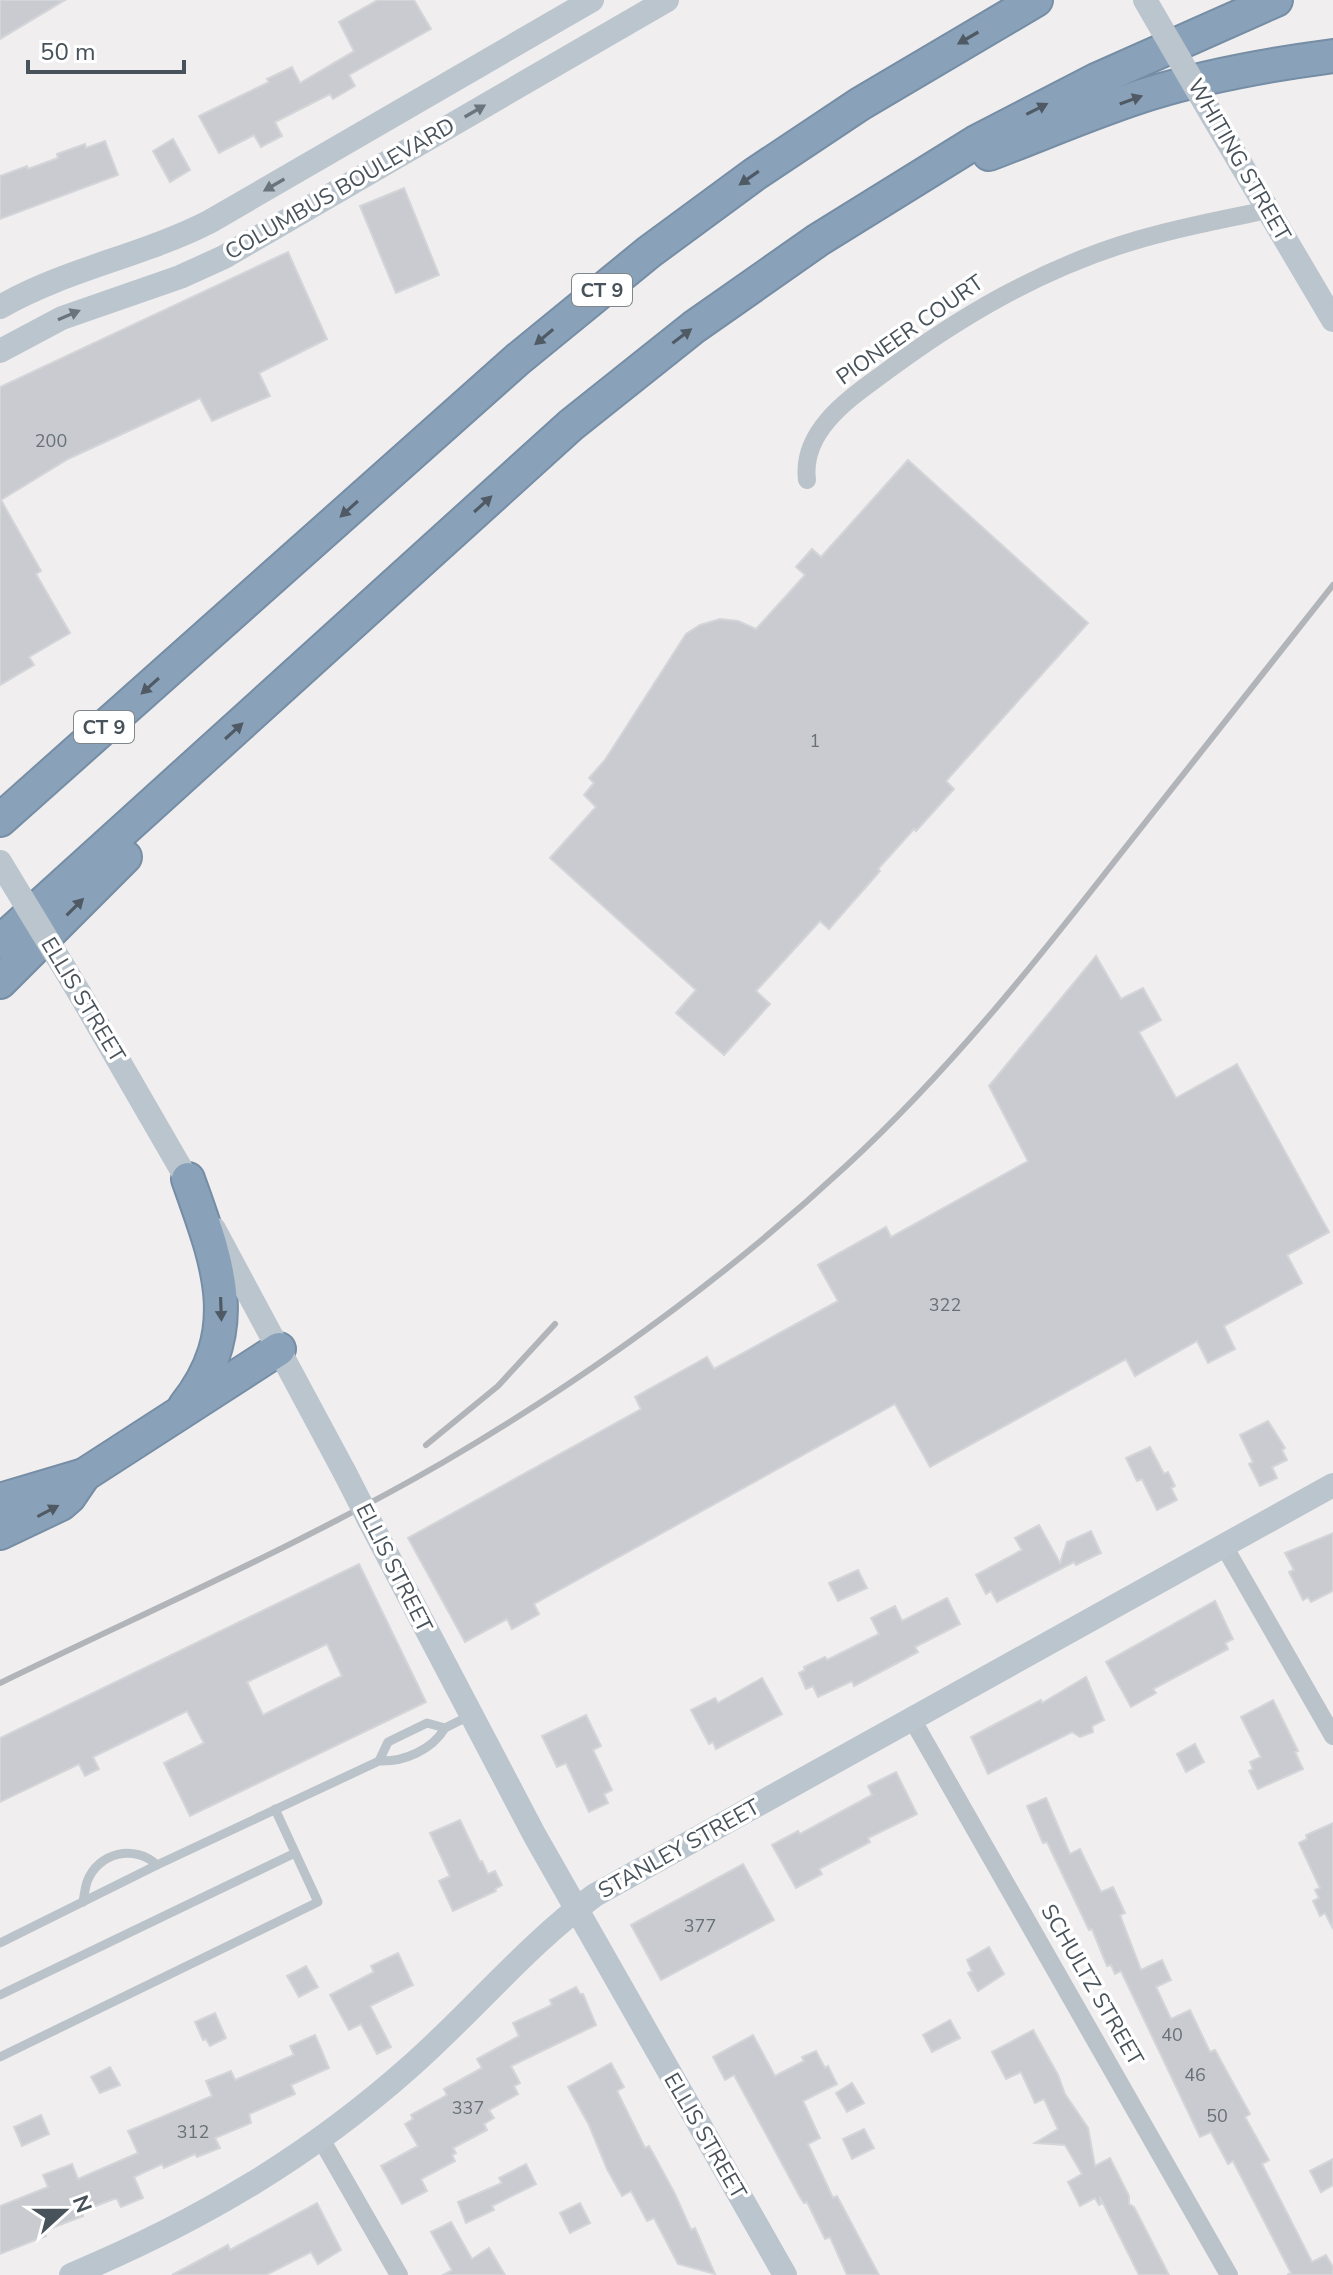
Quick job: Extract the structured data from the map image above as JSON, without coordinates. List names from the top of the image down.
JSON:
{
  "streets": {
    "highway": ["CT 9"],
    "street": [
      "WHITING STREET",
      "COLUMBUS BOULEVARD",
      "PIONEER COURT",
      "ELLIS STREET",
      "STANLEY STREET",
      "SCHULTZ STREET"
    ]
  },
  "crossings": [
    ["WHITING STREET", "PIONEER COURT"],
    ["ELLIS STREET", "STANLEY STREET"],
    ["STANLEY STREET", "SCHULTZ STREET"]
  ],
  "house_numbers": [
    "200",
    "1",
    "322",
    "377",
    "40",
    "46",
    "337",
    "50",
    "312"
  ],
  "scale_bar": "50 m",
  "north": "right"
}
